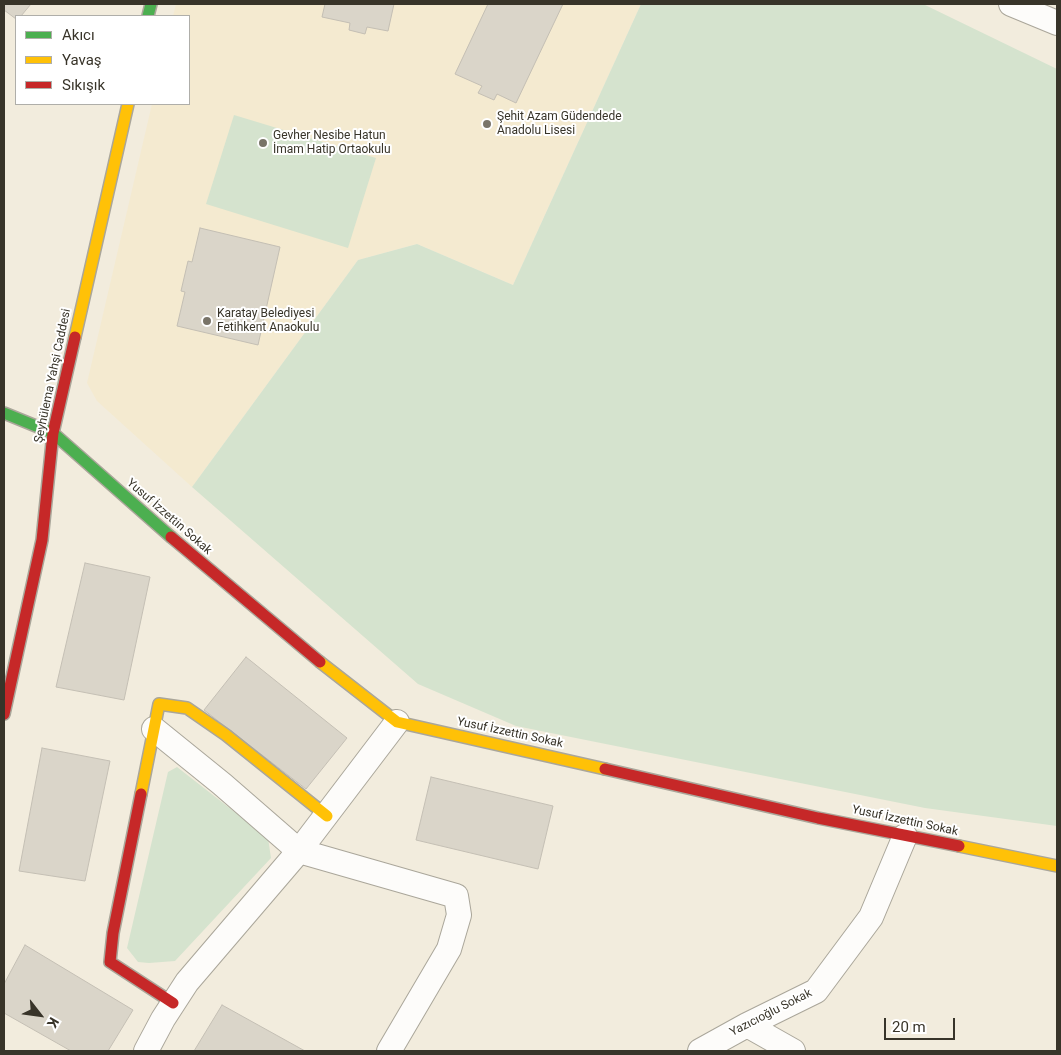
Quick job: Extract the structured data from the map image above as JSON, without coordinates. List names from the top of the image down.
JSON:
{
  "streets": {
    "street": ["Şeyhülema Yahşi Caddesi", "Yusuf İzzettin Sokak", "Yazıcıoğlu Sokak"]
  },
  "crossings": [
    ["Şeyhülema Yahşi Caddesi", "Yusuf İzzettin Sokak"],
    ["Yusuf İzzettin Sokak", "Yazıcıoğlu Sokak"]
  ],
  "places": ["Şehit Azam Güdendede Anadolu Lisesi", "Gevher Nesibe Hatun İmam Hatip Ortaokulu", "Karatay Belediyesi Fetihkent Anaokulu"],
  "legend": ["Akıcı", "Yavaş", "Sıkışık"],
  "scale_bar": "20 m",
  "north": "bottom right"
}
